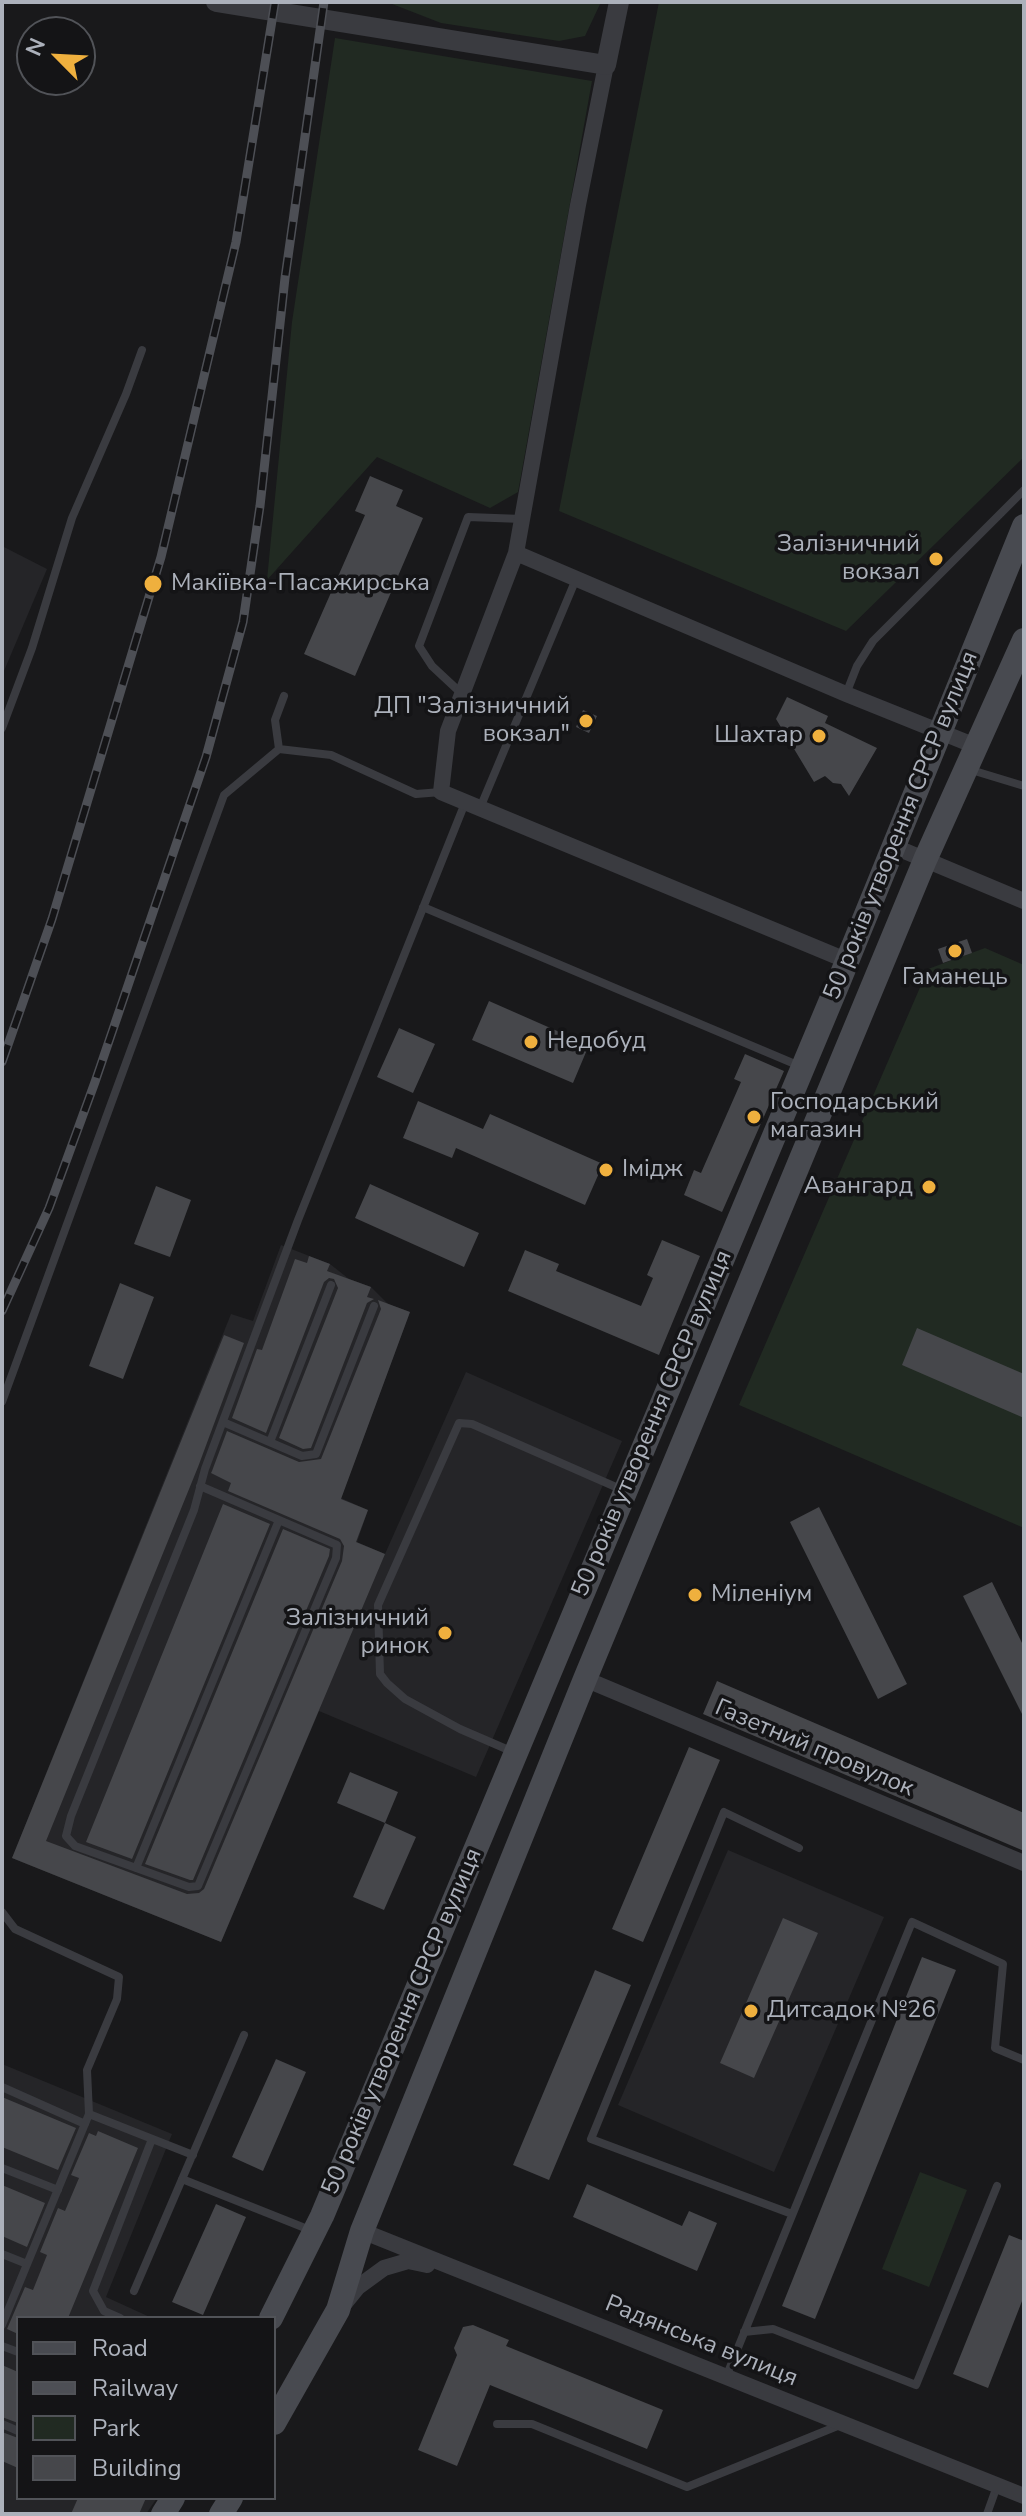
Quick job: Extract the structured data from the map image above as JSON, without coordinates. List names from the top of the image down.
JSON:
{
  "streets": {
    "main road": ["50 років утворення СРСР вулиця"],
    "street": ["Газетний провулок", "Радянська вулиця"]
  },
  "crossings": [
    ["50 років утворення СРСР вулиця", "Газетний провулок"],
    ["50 років утворення СРСР вулиця", "Радянська вулиця"]
  ],
  "places": [
    "Залізничний вокзал",
    "Макіївка-Пасажирська",
    "ДП \"Залізничний вокзал\"",
    "Шахтар",
    "Гаманець",
    "Недобуд",
    "Господарський магазин",
    "Імідж",
    "Авангард",
    "Міленіум",
    "Залізничний ринок",
    "Дитсадок №26"
  ],
  "legend": [
    "Road",
    "Railway",
    "Park",
    "Building"
  ],
  "north": "top left"
}
